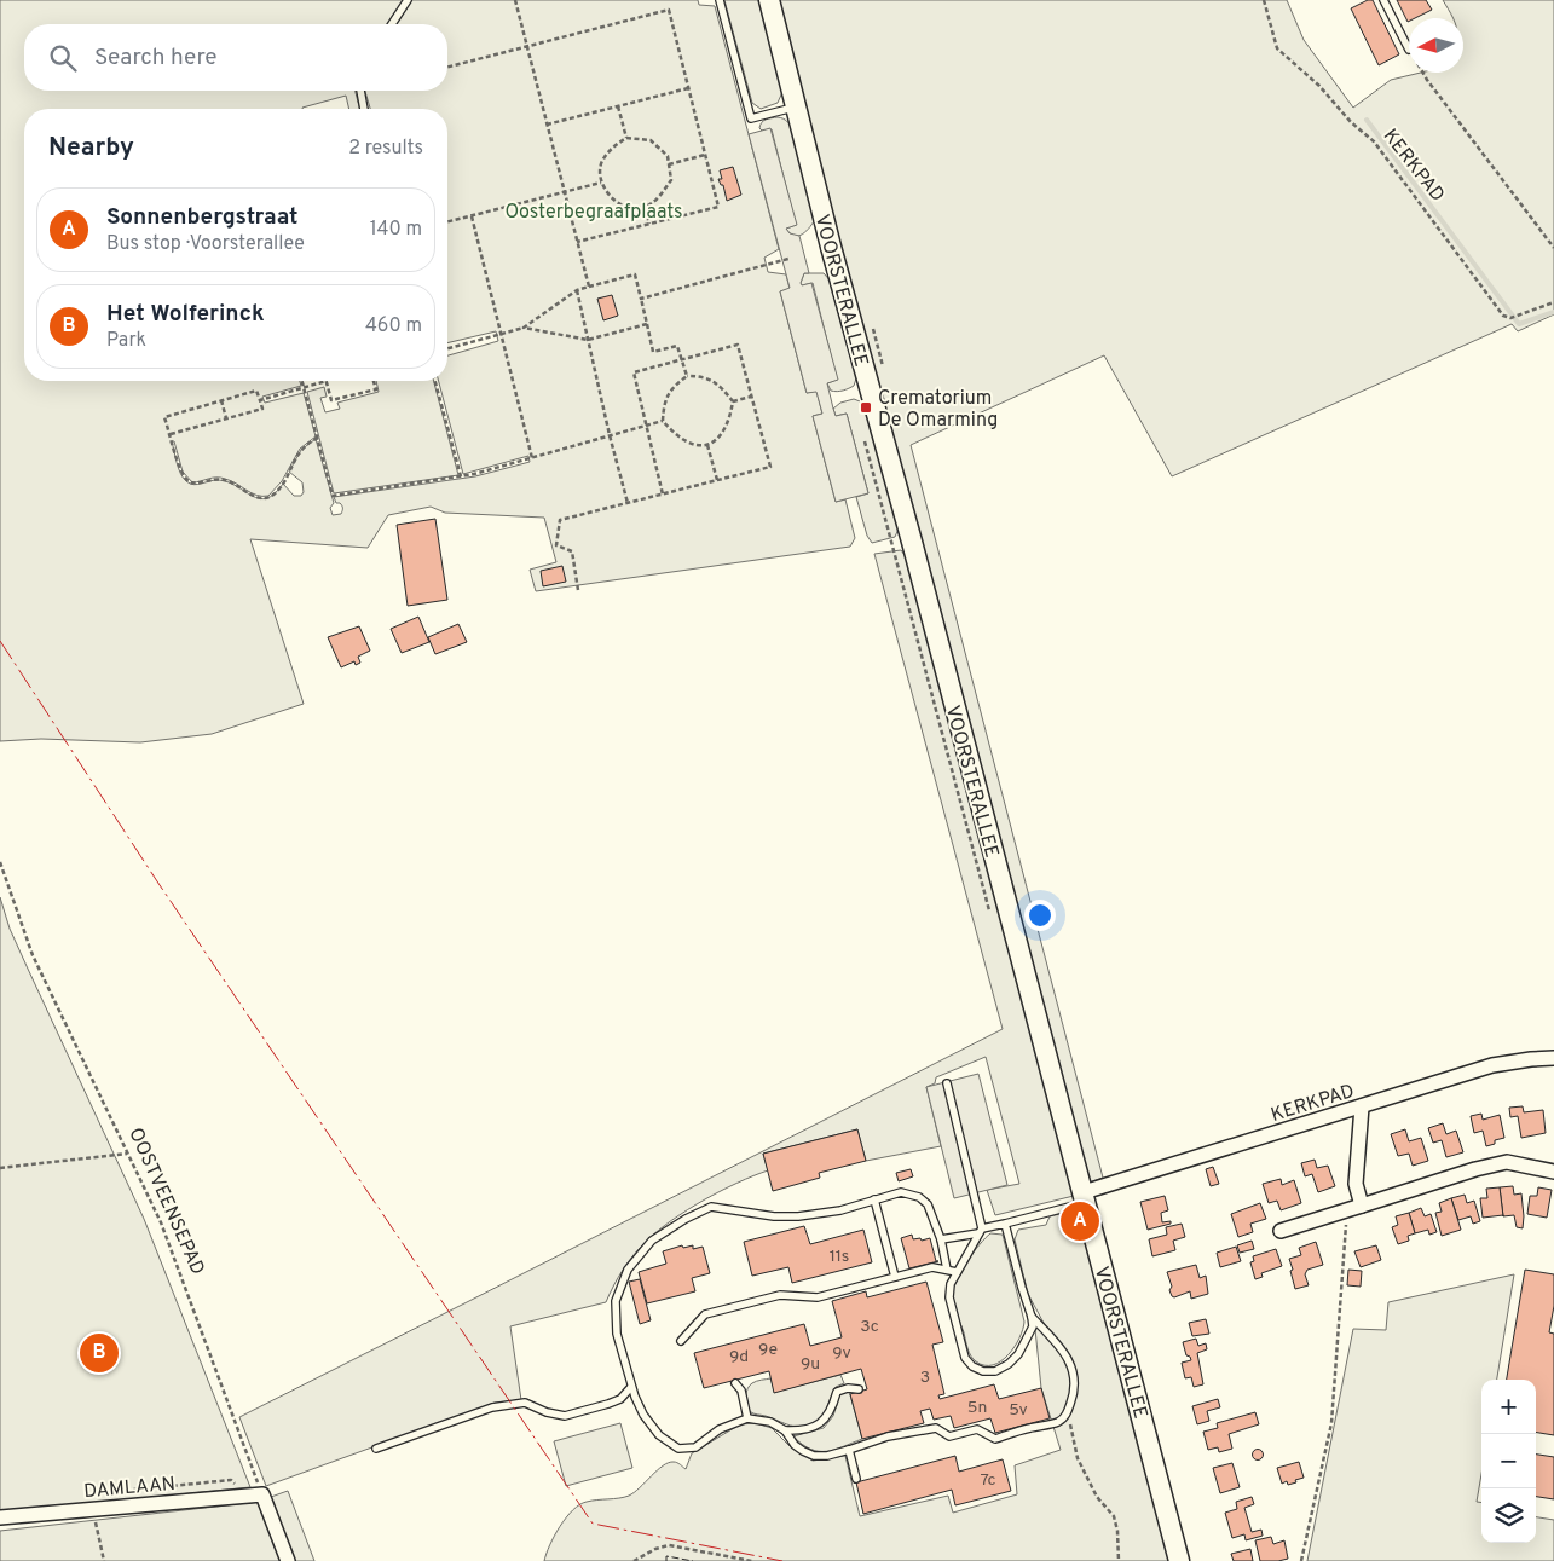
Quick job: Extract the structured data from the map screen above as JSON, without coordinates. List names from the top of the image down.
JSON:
{
  "streets": {
    "main road": ["VOORSTERALLEE"],
    "street": ["KERKPAD", "DAMLAAN"],
    "path": ["OOSTVEENSEPAD"]
  },
  "crossings": [
    ["KERKPAD", "VOORSTERALLEE"],
    ["OOSTVEENSEPAD", "DAMLAAN"]
  ],
  "parks": ["Oosterbegraafplaats"],
  "places": {
    "transit": ["Crematorium De Omarming"]
  },
  "house_numbers": [
    "11s",
    "3c",
    "9e",
    "9v",
    "9d",
    "9u",
    "3",
    "5n",
    "5v",
    "7c"
  ],
  "north": "left",
  "page": {
    "search": "Search here",
    "heading": ["Nearby", "2 results"],
    "list": [
      {
        "mark": "A",
        "name": "Sonnenbergstraat",
        "note": "Bus stop · Voorsterallee",
        "value": "140 m"
      },
      {
        "mark": "B",
        "name": "Het Wolferinck",
        "note": "Park",
        "value": "460 m"
      }
    ],
    "pins": ["A", "B"],
    "map_buttons": ["+", "−"]
  }
}
